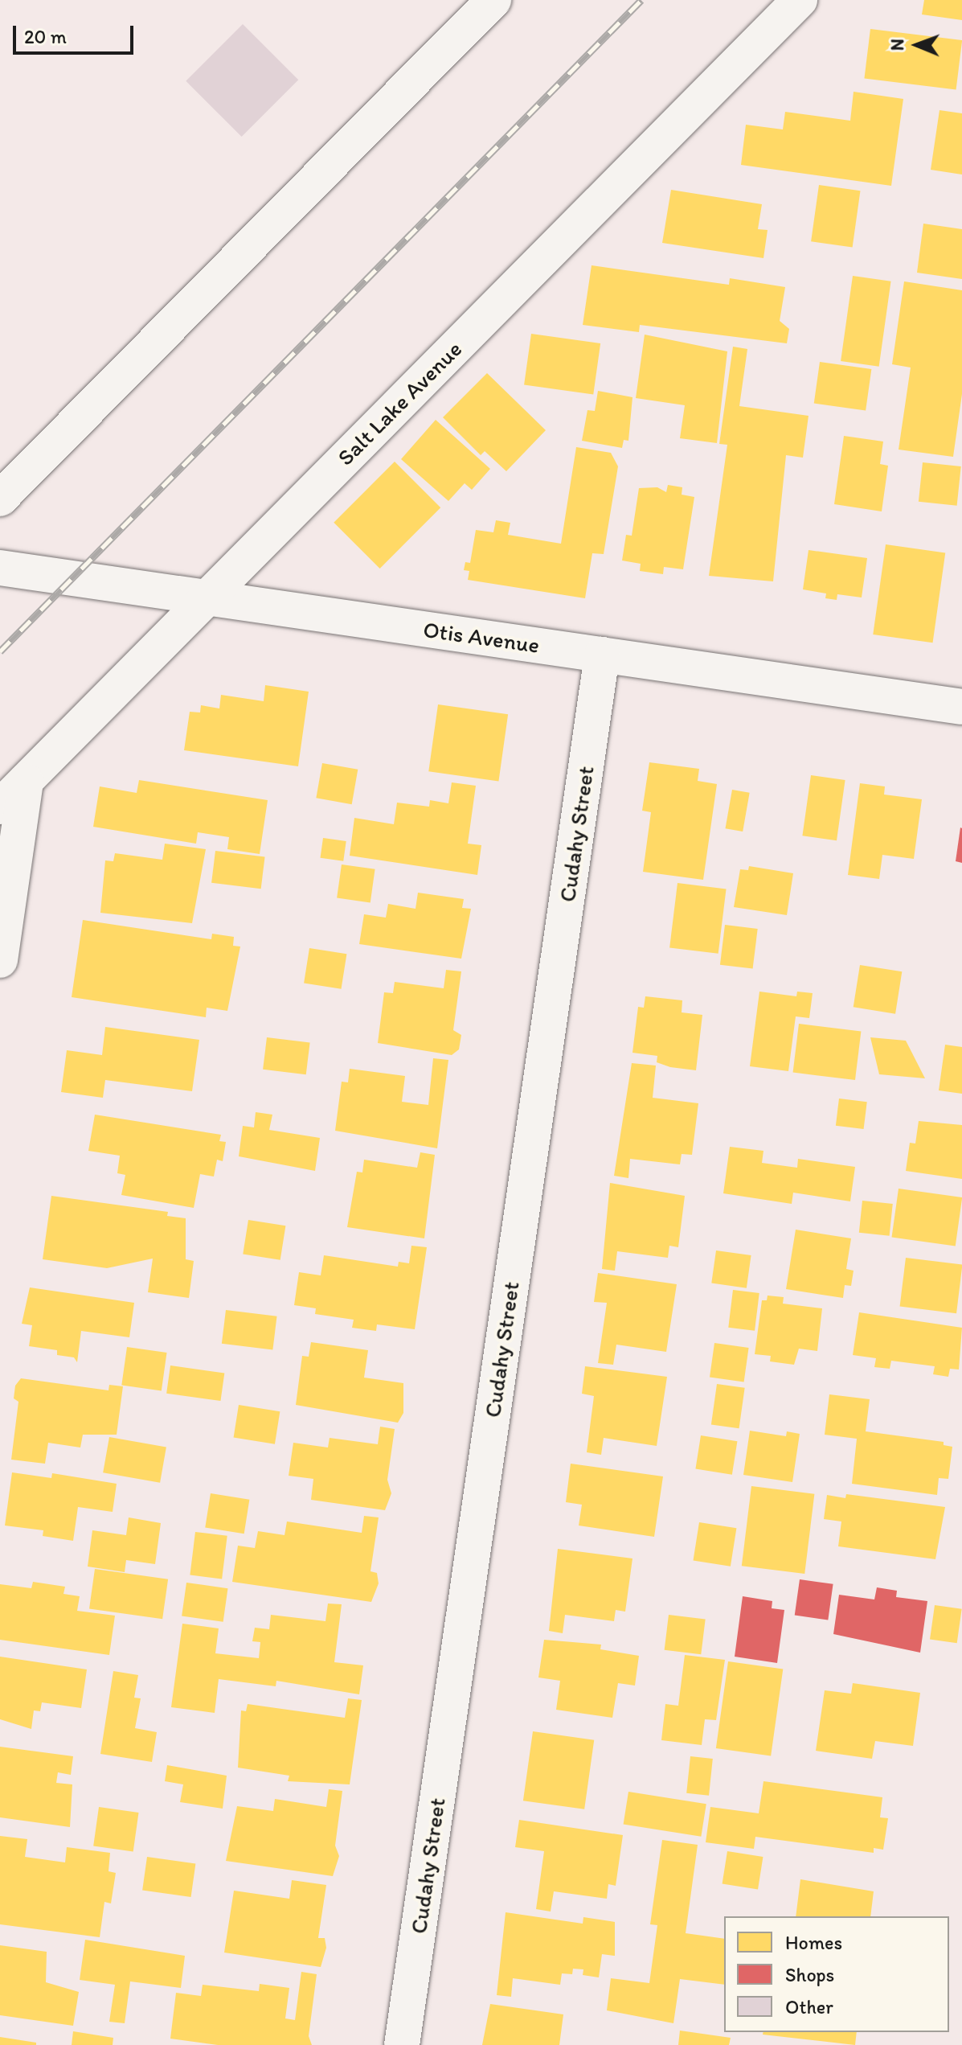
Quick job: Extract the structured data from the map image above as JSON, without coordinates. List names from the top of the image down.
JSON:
{
  "streets": {
    "street": ["Salt Lake Avenue", "Otis Avenue", "Cudahy Street"]
  },
  "crossings": [
    ["Salt Lake Avenue", "Otis Avenue"],
    ["Otis Avenue", "Cudahy Street"]
  ],
  "legend": ["Homes", "Shops", "Other"],
  "scale_bar": "20 m",
  "north": "left"
}
